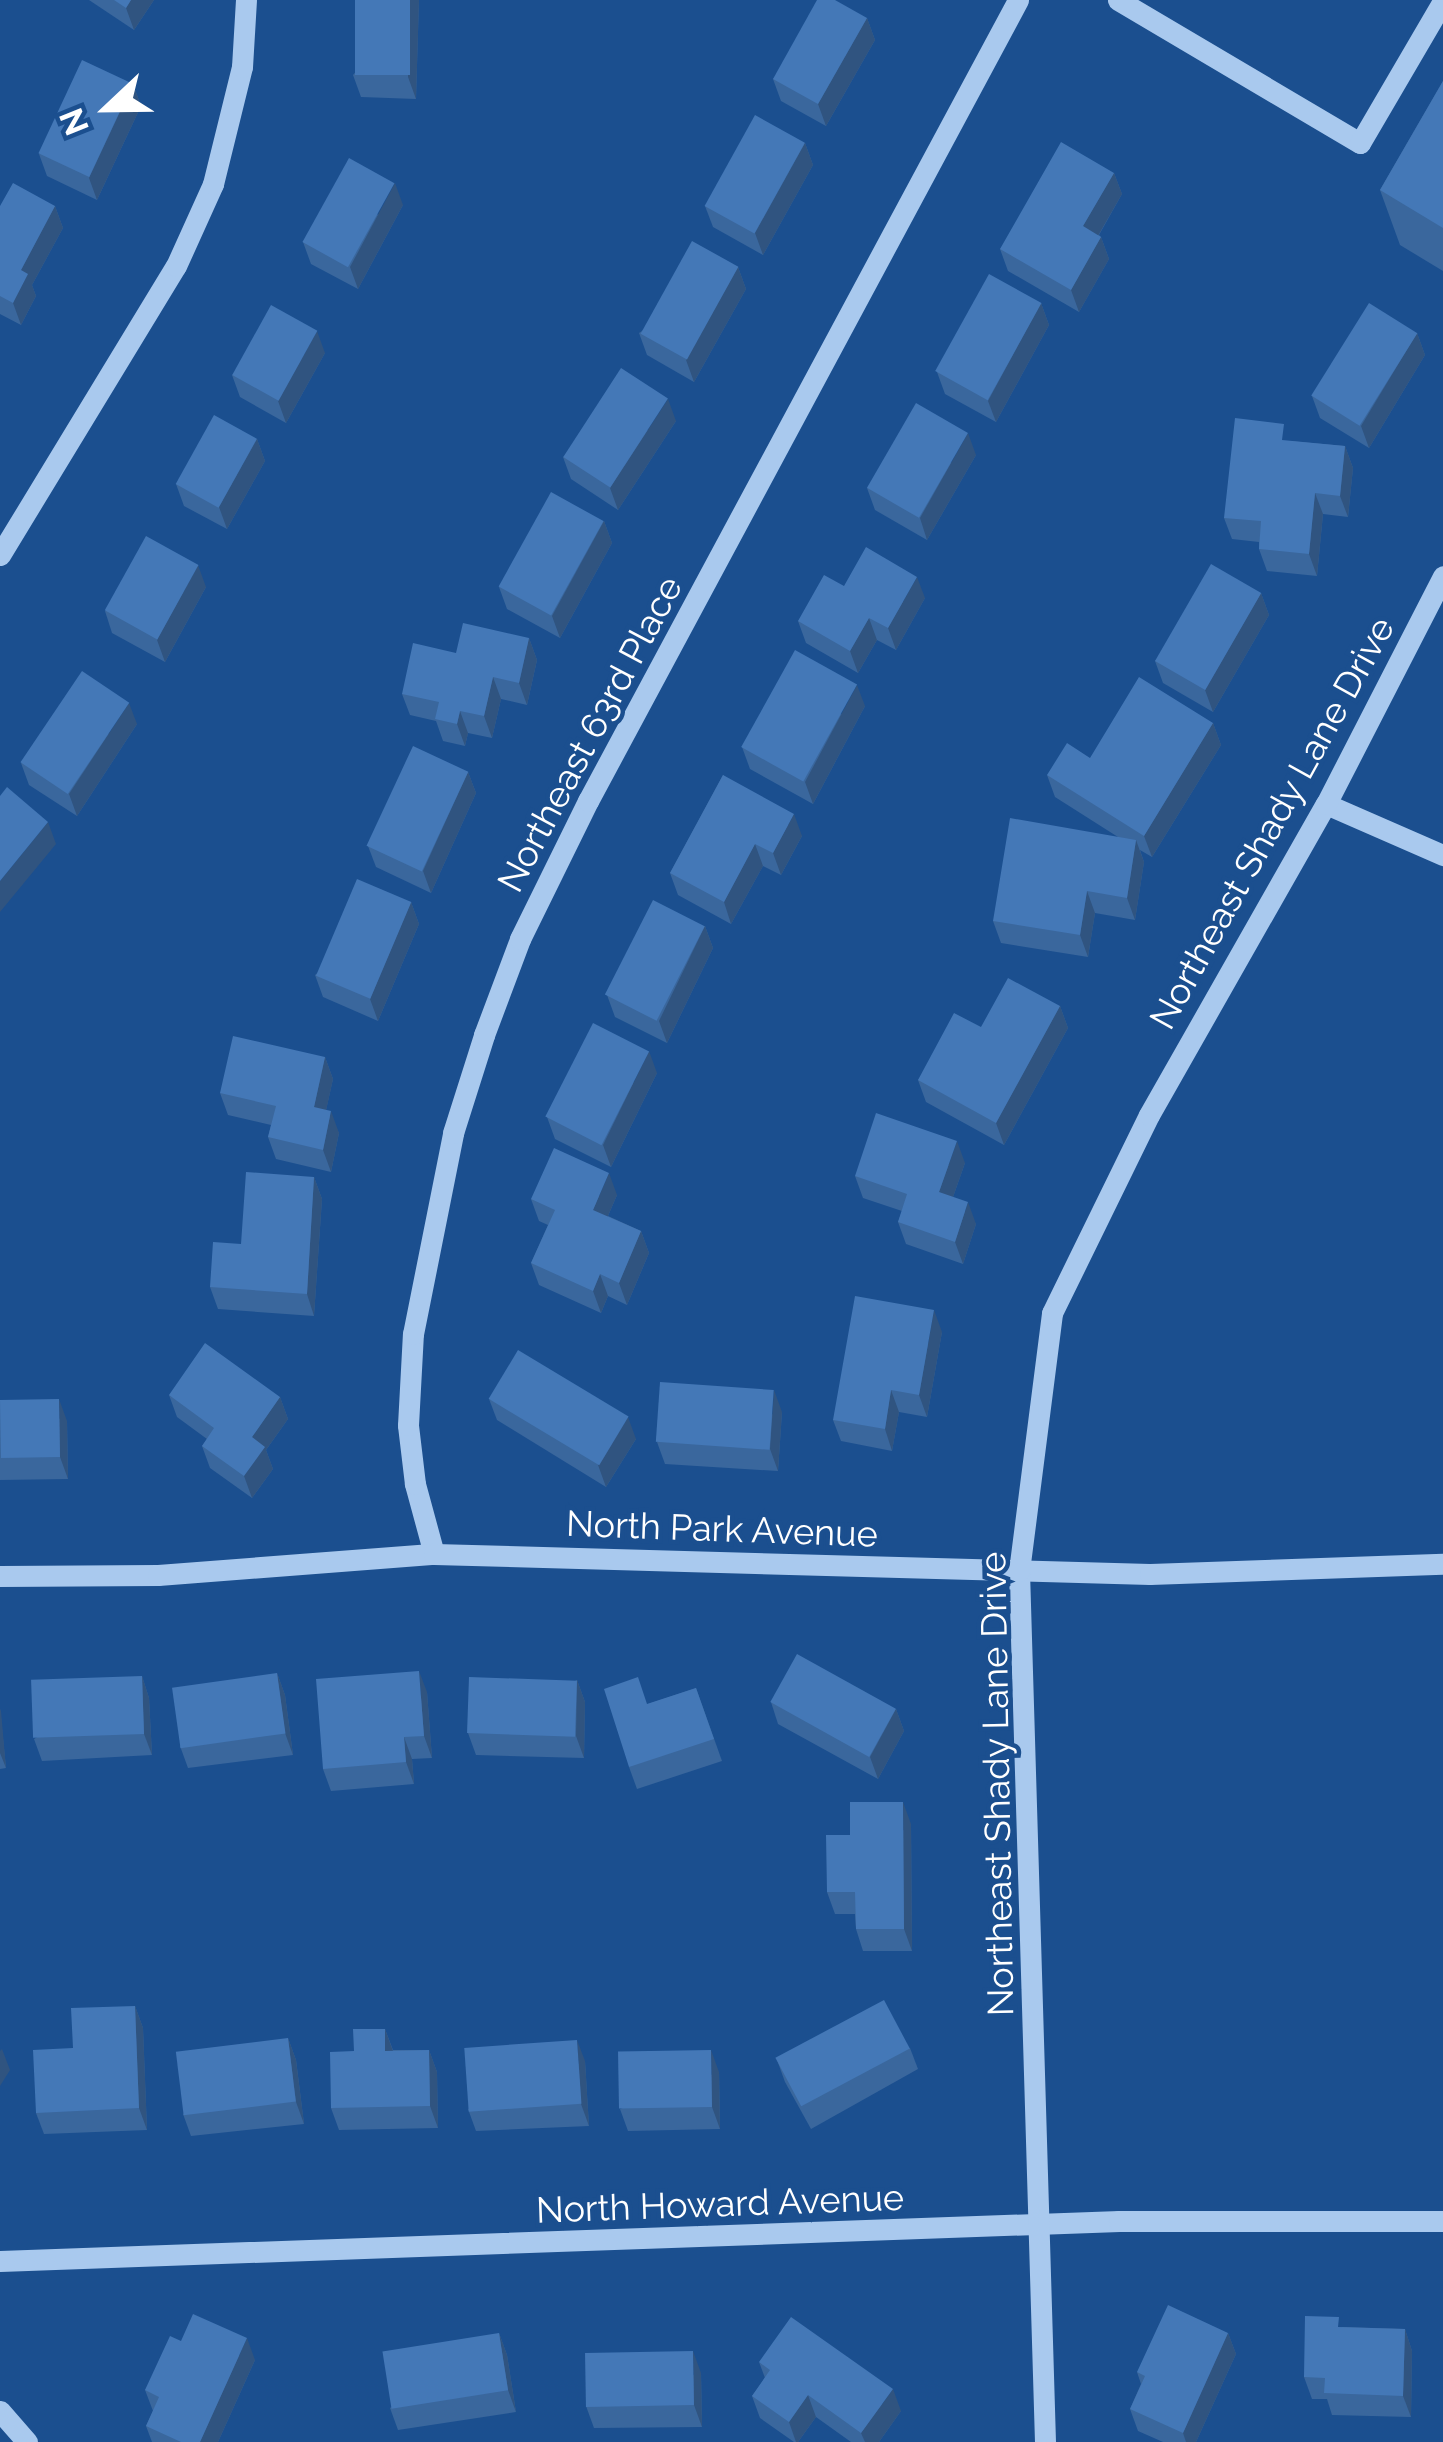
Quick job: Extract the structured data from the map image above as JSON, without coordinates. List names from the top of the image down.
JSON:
{
  "streets": {
    "street": [
      "Northeast 63rd Place",
      "Northeast Shady Lane Drive",
      "North Park Avenue",
      "North Howard Avenue"
    ]
  },
  "crossings": [
    ["Northeast 63rd Place", "North Park Avenue"],
    ["Northeast Shady Lane Drive", "North Park Avenue"],
    ["Northeast Shady Lane Drive", "North Howard Avenue"]
  ],
  "north": "left"
}
